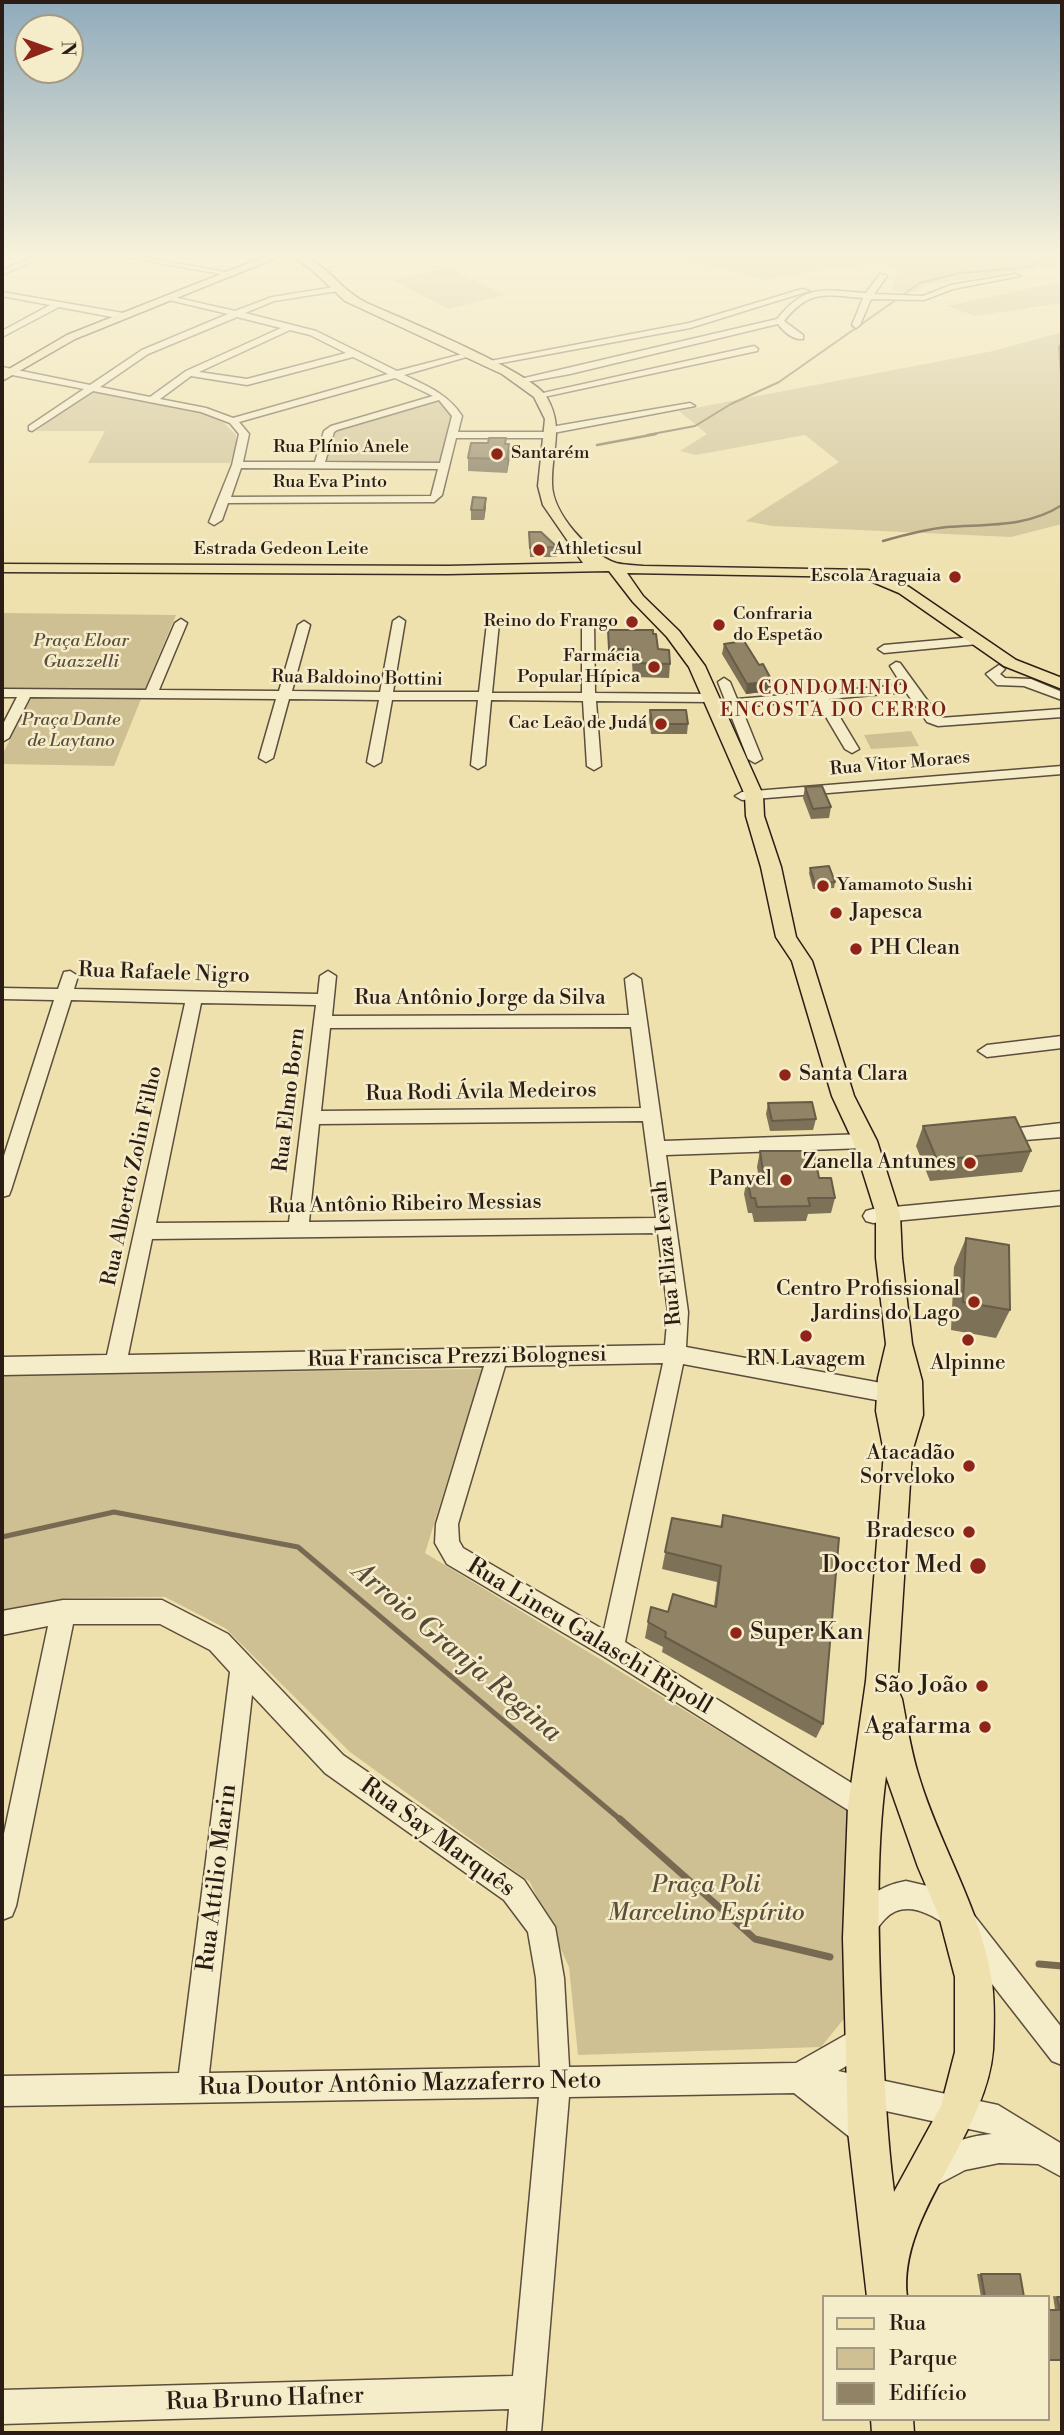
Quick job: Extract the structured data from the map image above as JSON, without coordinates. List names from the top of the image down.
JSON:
{
  "streets": {
    "main road": ["Estrada Gedeon Leite"],
    "street": [
      "Rua Plínio Anele",
      "Rua Eva Pinto",
      "Rua Baldoino Bottini",
      "Rua Vitor Moraes",
      "Rua Rafaele Nigro",
      "Rua Antônio Jorge da Silva",
      "Rua Rodi Ávila Medeiros",
      "Rua Elmo Born",
      "Rua Alberto Zolin Filho",
      "Rua Antônio Ribeiro Messias",
      "Rua Eliza Ievah",
      "Rua Francisca Prezzi Bolognesi",
      "Rua Lineu Galaschi Ripoll",
      "Rua Say Marquês",
      "Rua Attilio Marin",
      "Rua Doutor Antônio Mazzaferro Neto",
      "Rua Bruno Hafner"
    ]
  },
  "crossings": [
    ["Rua Plínio Anele", "Rua Eva Pinto"],
    ["Rua Rafaele Nigro", "Rua Elmo Born"],
    ["Rua Rafaele Nigro", "Rua Alberto Zolin Filho"],
    ["Rua Antônio Jorge da Silva", "Rua Elmo Born"],
    ["Rua Antônio Jorge da Silva", "Rua Eliza Ievah"],
    ["Rua Rodi Ávila Medeiros", "Rua Elmo Born"],
    ["Rua Rodi Ávila Medeiros", "Rua Eliza Ievah"],
    ["Rua Elmo Born", "Rua Antônio Ribeiro Messias"],
    ["Rua Alberto Zolin Filho", "Rua Antônio Ribeiro Messias"],
    ["Rua Alberto Zolin Filho", "Rua Francisca Prezzi Bolognesi"],
    ["Rua Antônio Ribeiro Messias", "Rua Eliza Ievah"],
    ["Rua Eliza Ievah", "Rua Francisca Prezzi Bolognesi"],
    ["Rua Eliza Ievah", "Rua Lineu Galaschi Ripoll"],
    ["Rua Francisca Prezzi Bolognesi", "Rua Lineu Galaschi Ripoll"],
    ["Rua Say Marquês", "Rua Attilio Marin"],
    ["Rua Say Marquês", "Rua Doutor Antônio Mazzaferro Neto"],
    ["Rua Say Marquês", "Rua Bruno Hafner"],
    ["Rua Attilio Marin", "Rua Doutor Antônio Mazzaferro Neto"]
  ],
  "districts": ["CONDOMINIO ENCOSTA DO CERRO"],
  "water": ["Arroio Granja Regina"],
  "parks": ["Praça Eloar Guazzelli", "Praça Dante de Laytano", "Praça Poli Marcelino Espírito"],
  "places": [
    "Santarém",
    "Athleticsul",
    "Escola Araguaia",
    "Reino do Frango",
    "Confraria do Espetão",
    "Farmácia Popular Hípica",
    "Cac Leão de Judá",
    "Yamamoto Sushi",
    "Japesca",
    "PH Clean",
    "Santa Clara",
    "Zanella Antunes",
    "Panvel",
    "Centro Profissional Jardins do Lago",
    "RN Lavagem",
    "Alpinne",
    "Atacadão Sorveloko",
    "Bradesco",
    "Docctor Med",
    "Super Kan",
    "São João",
    "Agafarma"
  ],
  "legend": ["Rua", "Parque", "Edifício"],
  "north": "right"
}
